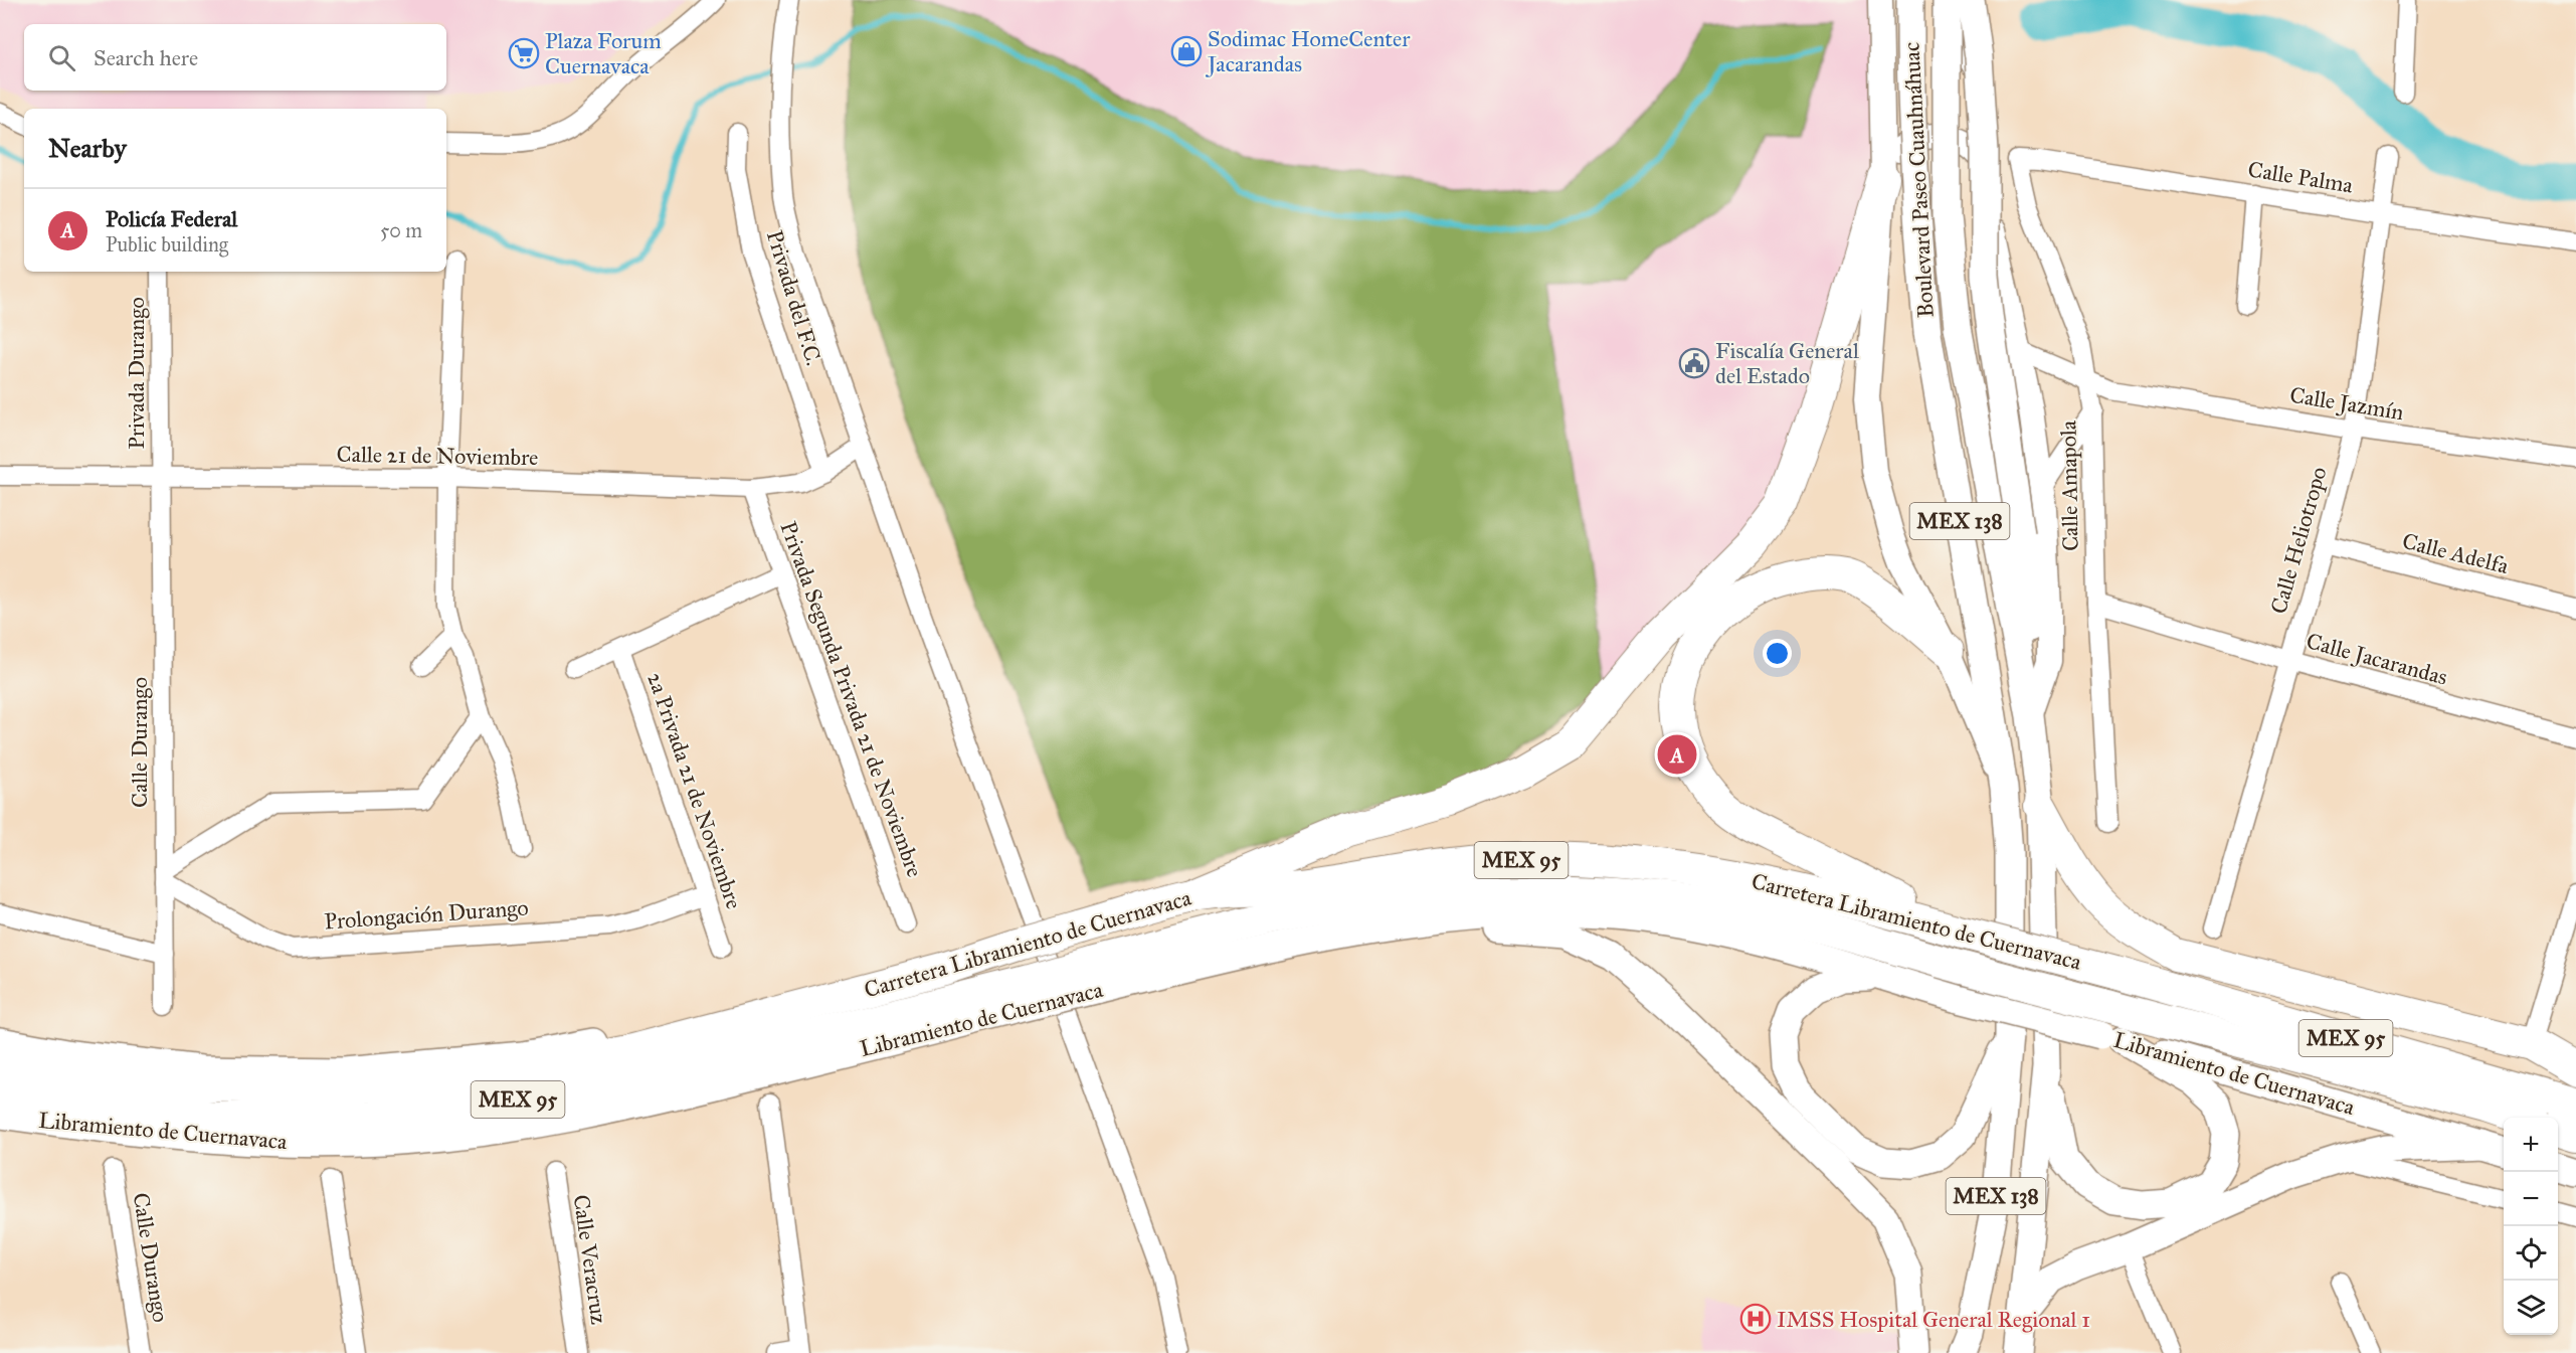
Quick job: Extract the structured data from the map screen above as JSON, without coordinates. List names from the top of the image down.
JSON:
{
  "streets": {
    "highway": ["MEX 95", "Carretera Libramiento de Cuernavaca"],
    "main road": ["Boulevard Paseo Cuauhnáhuac", "MEX 138", "Libramiento de Cuernavaca"],
    "street": [
      "Calle Palma",
      "Privada del F.C.",
      "Privada Durango",
      "Calle Jazmín",
      "Calle 21 de Noviembre",
      "Calle Amapola",
      "Calle Heliotropo",
      "Calle Adelfa",
      "Calle Jacarandas",
      "Privada Segunda Privada 21 de Noviembre",
      "Calle Durango",
      "2a Privada 21 de Noviembre",
      "Prolongación Durango",
      "Calle Veracruz"
    ]
  },
  "crossings": [
    ["Calle Palma", "Calle Amapola"],
    ["Calle Palma", "Calle Heliotropo"],
    ["Boulevard Paseo Cuauhnáhuac", "Calle Jazmín"],
    ["Boulevard Paseo Cuauhnáhuac", "MEX 138"],
    ["Privada del F.C.", "Calle 21 de Noviembre"],
    ["Privada Durango", "Calle 21 de Noviembre"],
    ["Privada Durango", "Calle Durango"],
    ["Calle Jazmín", "Calle Amapola"],
    ["Calle Jazmín", "Calle Heliotropo"],
    ["Calle 21 de Noviembre", "Privada Segunda Privada 21 de Noviembre"],
    ["Calle 21 de Noviembre", "Calle Durango"],
    ["Calle Amapola", "Calle Jacarandas"],
    ["Calle Heliotropo", "Calle Adelfa"],
    ["Calle Heliotropo", "Calle Jacarandas"],
    ["Calle Durango", "Prolongación Durango"],
    ["2a Privada 21 de Noviembre", "Prolongación Durango"],
    ["MEX 95", "Carretera Libramiento de Cuernavaca"],
    ["Carretera Libramiento de Cuernavaca", "Libramiento de Cuernavaca"]
  ],
  "places": {
    "shop": ["Sodimac HomeCenter Jacarandas"],
    "supermarket": ["Plaza Forum Cuernavaca"],
    "public building": ["Fiscalía General del Estado"],
    "hospital": ["IMSS Hospital General Regional 1"]
  },
  "page": {
    "search": "Search here",
    "heading": "Nearby",
    "list": [
      {
        "mark": "A",
        "name": "Policía Federal",
        "note": "Public building",
        "value": "50 m"
      }
    ],
    "pins": "A",
    "map_buttons": ["+", "−"]
  }
}
